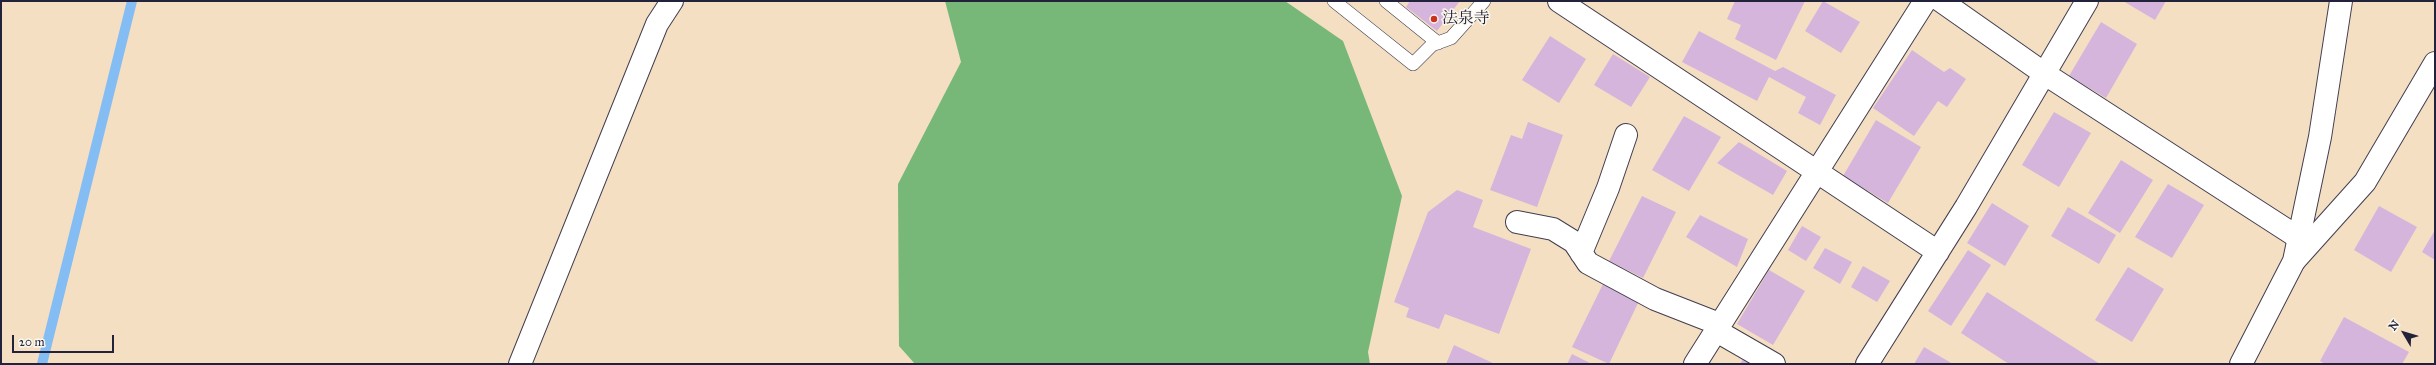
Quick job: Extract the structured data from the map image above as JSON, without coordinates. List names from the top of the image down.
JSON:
{
  "places": ["法泉寺"],
  "scale_bar": "20 m",
  "north": "top left"
}
